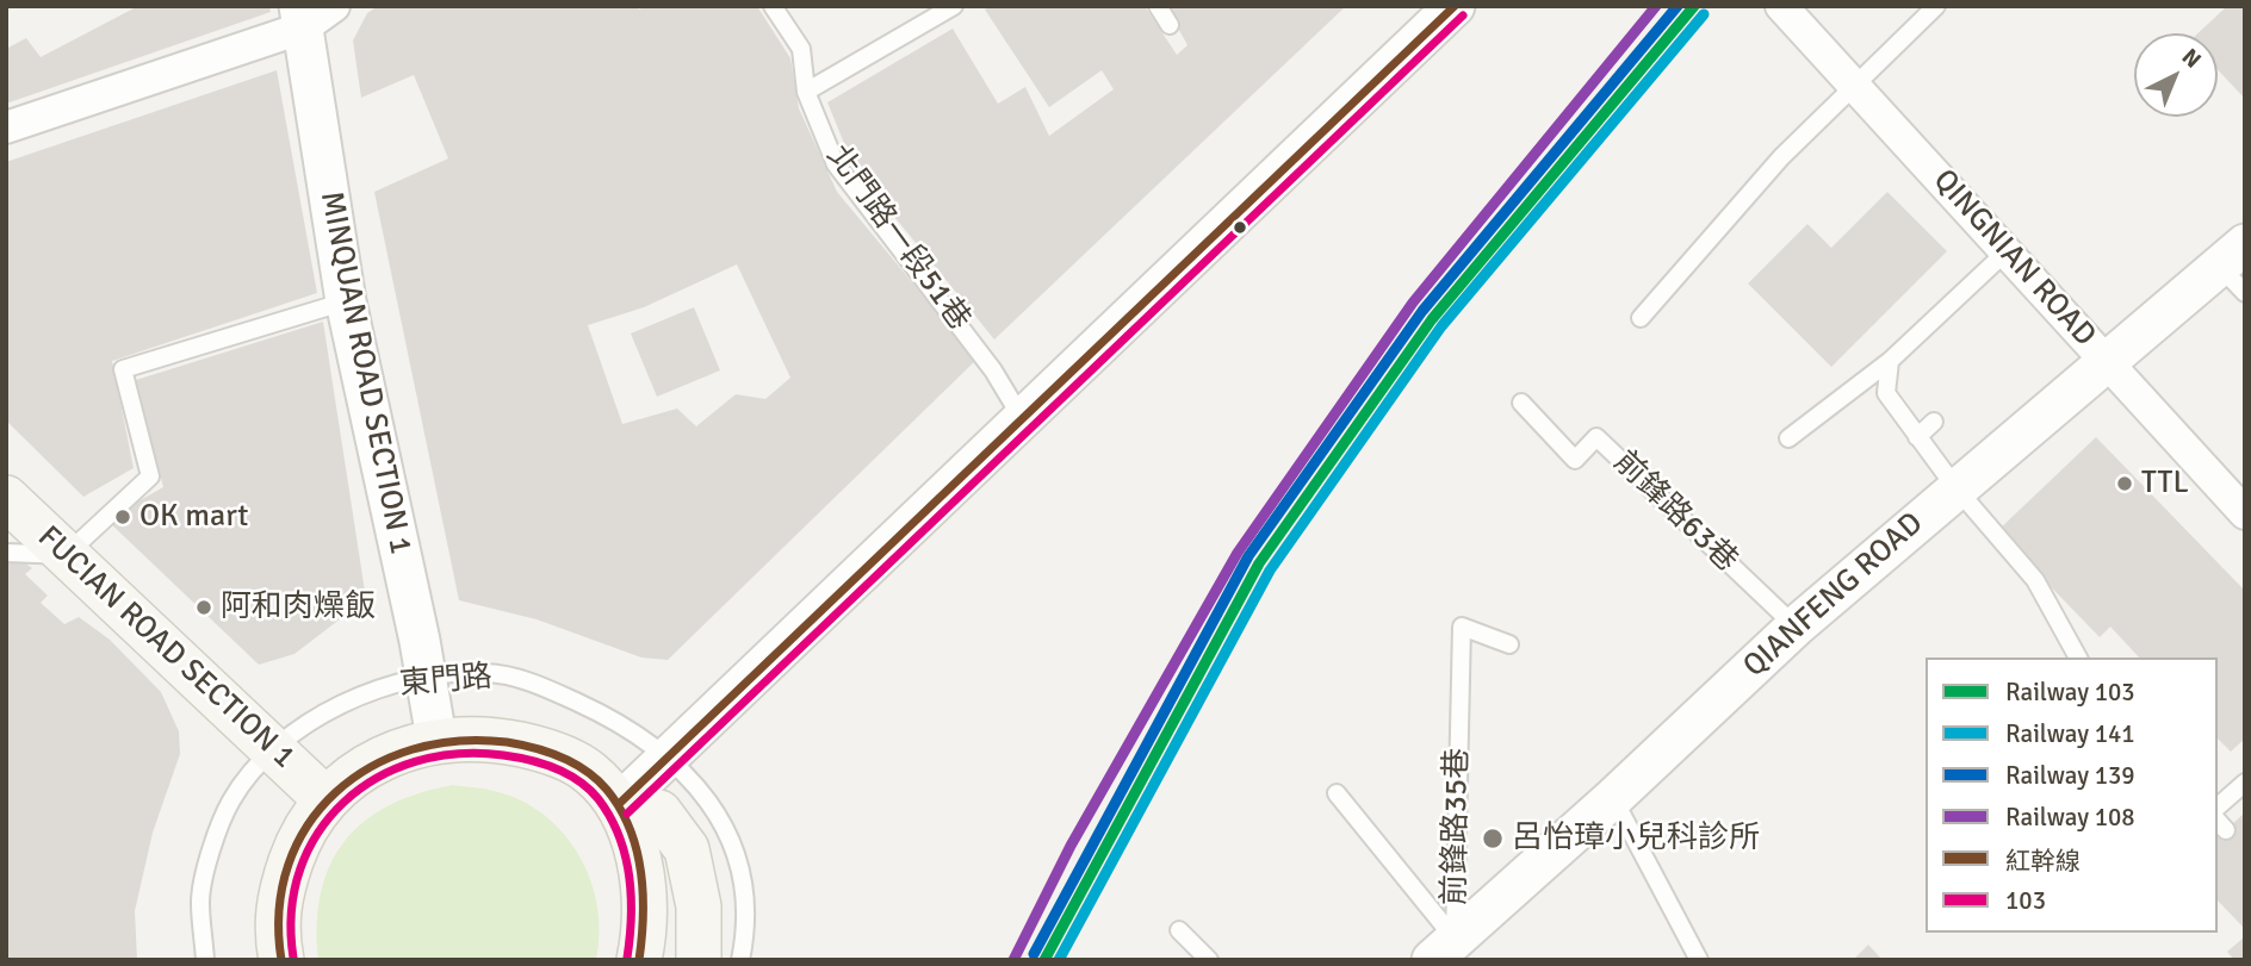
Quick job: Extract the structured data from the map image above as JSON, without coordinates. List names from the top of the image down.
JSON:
{
  "streets": {
    "main road": ["FUCIAN ROAD SECTION 1"],
    "street": ["QINGNIAN ROAD", "MINQUAN ROAD SECTION 1", "QIANFENG ROAD"],
    "lane": [
      "北門路一段51巷",
      "前鋒路63巷",
      "東門路",
      "前鋒路35巷"
    ]
  },
  "crossings": [
    ["QINGNIAN ROAD", "QIANFENG ROAD"],
    ["MINQUAN ROAD SECTION 1", "東門路"],
    ["前鋒路63巷", "QIANFENG ROAD"],
    ["QIANFENG ROAD", "前鋒路35巷"],
    ["FUCIAN ROAD SECTION 1", "東門路"]
  ],
  "places": [
    "TTL",
    "OK mart",
    "阿和肉燥飯",
    "呂怡璋小兒科診所"
  ],
  "lines": [
    "rail line 103",
    "rail line 139",
    "rail line 108",
    "transit line 紅幹線",
    "rail line 141",
    "transit line 103"
  ],
  "legend": [
    "Railway 103",
    "Railway 141",
    "Railway 139",
    "Railway 108",
    "紅幹線",
    "103"
  ],
  "north": "top right"
}
